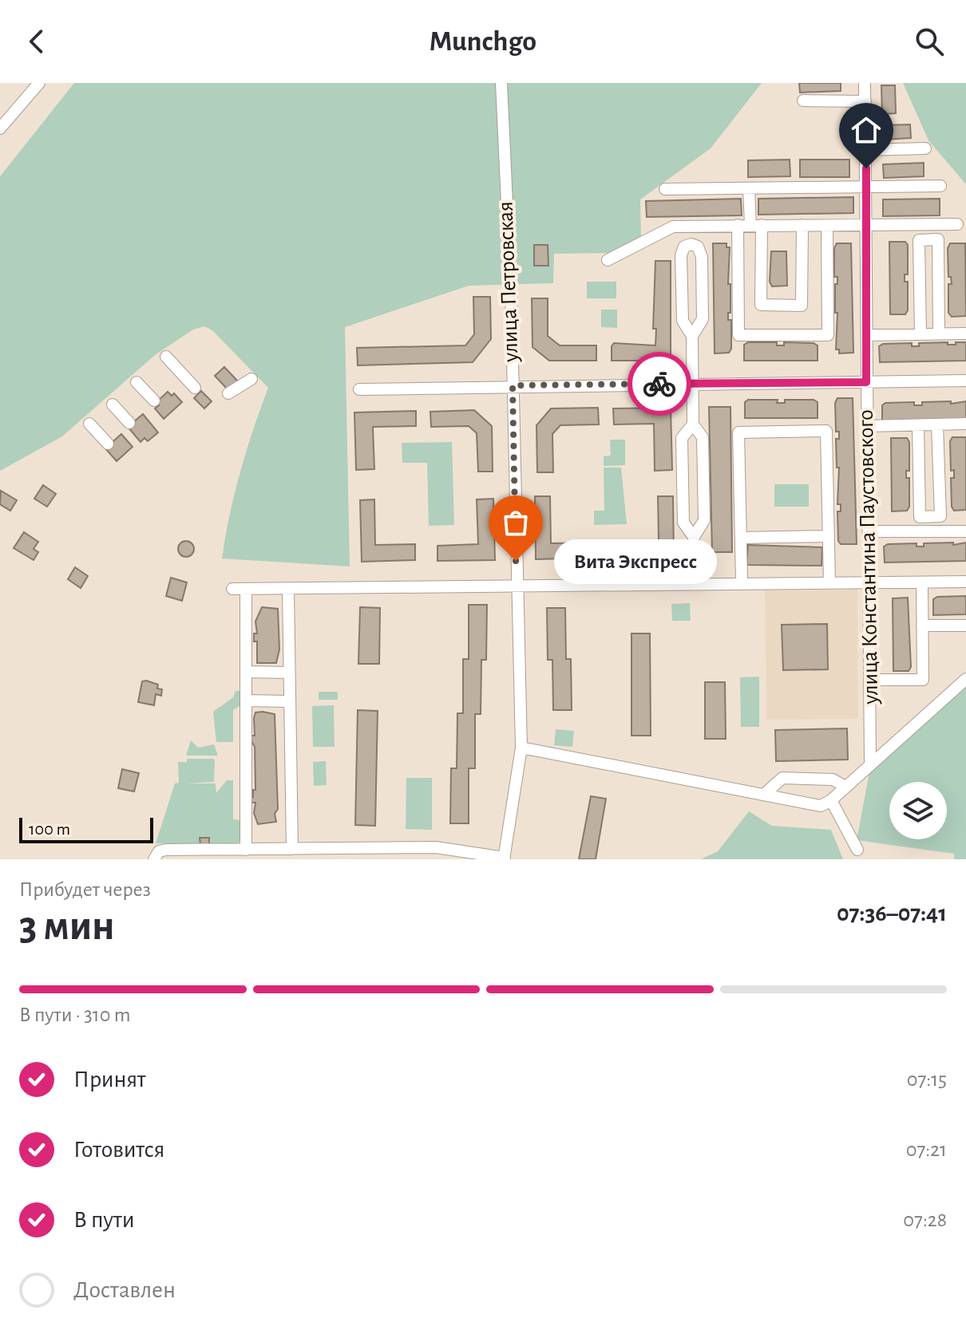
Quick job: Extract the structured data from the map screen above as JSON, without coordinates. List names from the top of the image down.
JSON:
{
  "streets": {
    "street": ["улица Петровская", "улица Константина Паустовского"]
  },
  "places": ["Вита Экспресс"],
  "scale_bar": "100 m",
  "page": {
    "header": "Munchgo",
    "bubble": "Вита Экспресс",
    "scale": "100 m",
    "heading": ["3 мин", "Прибудет через", "07:36–07:41"],
    "bar": "В пути · 310 m",
    "list": [
      ["Принят", "07:15"],
      ["Готовится", "07:21"],
      ["В пути", "07:28"],
      "Доставлен"
    ]
  }
}
